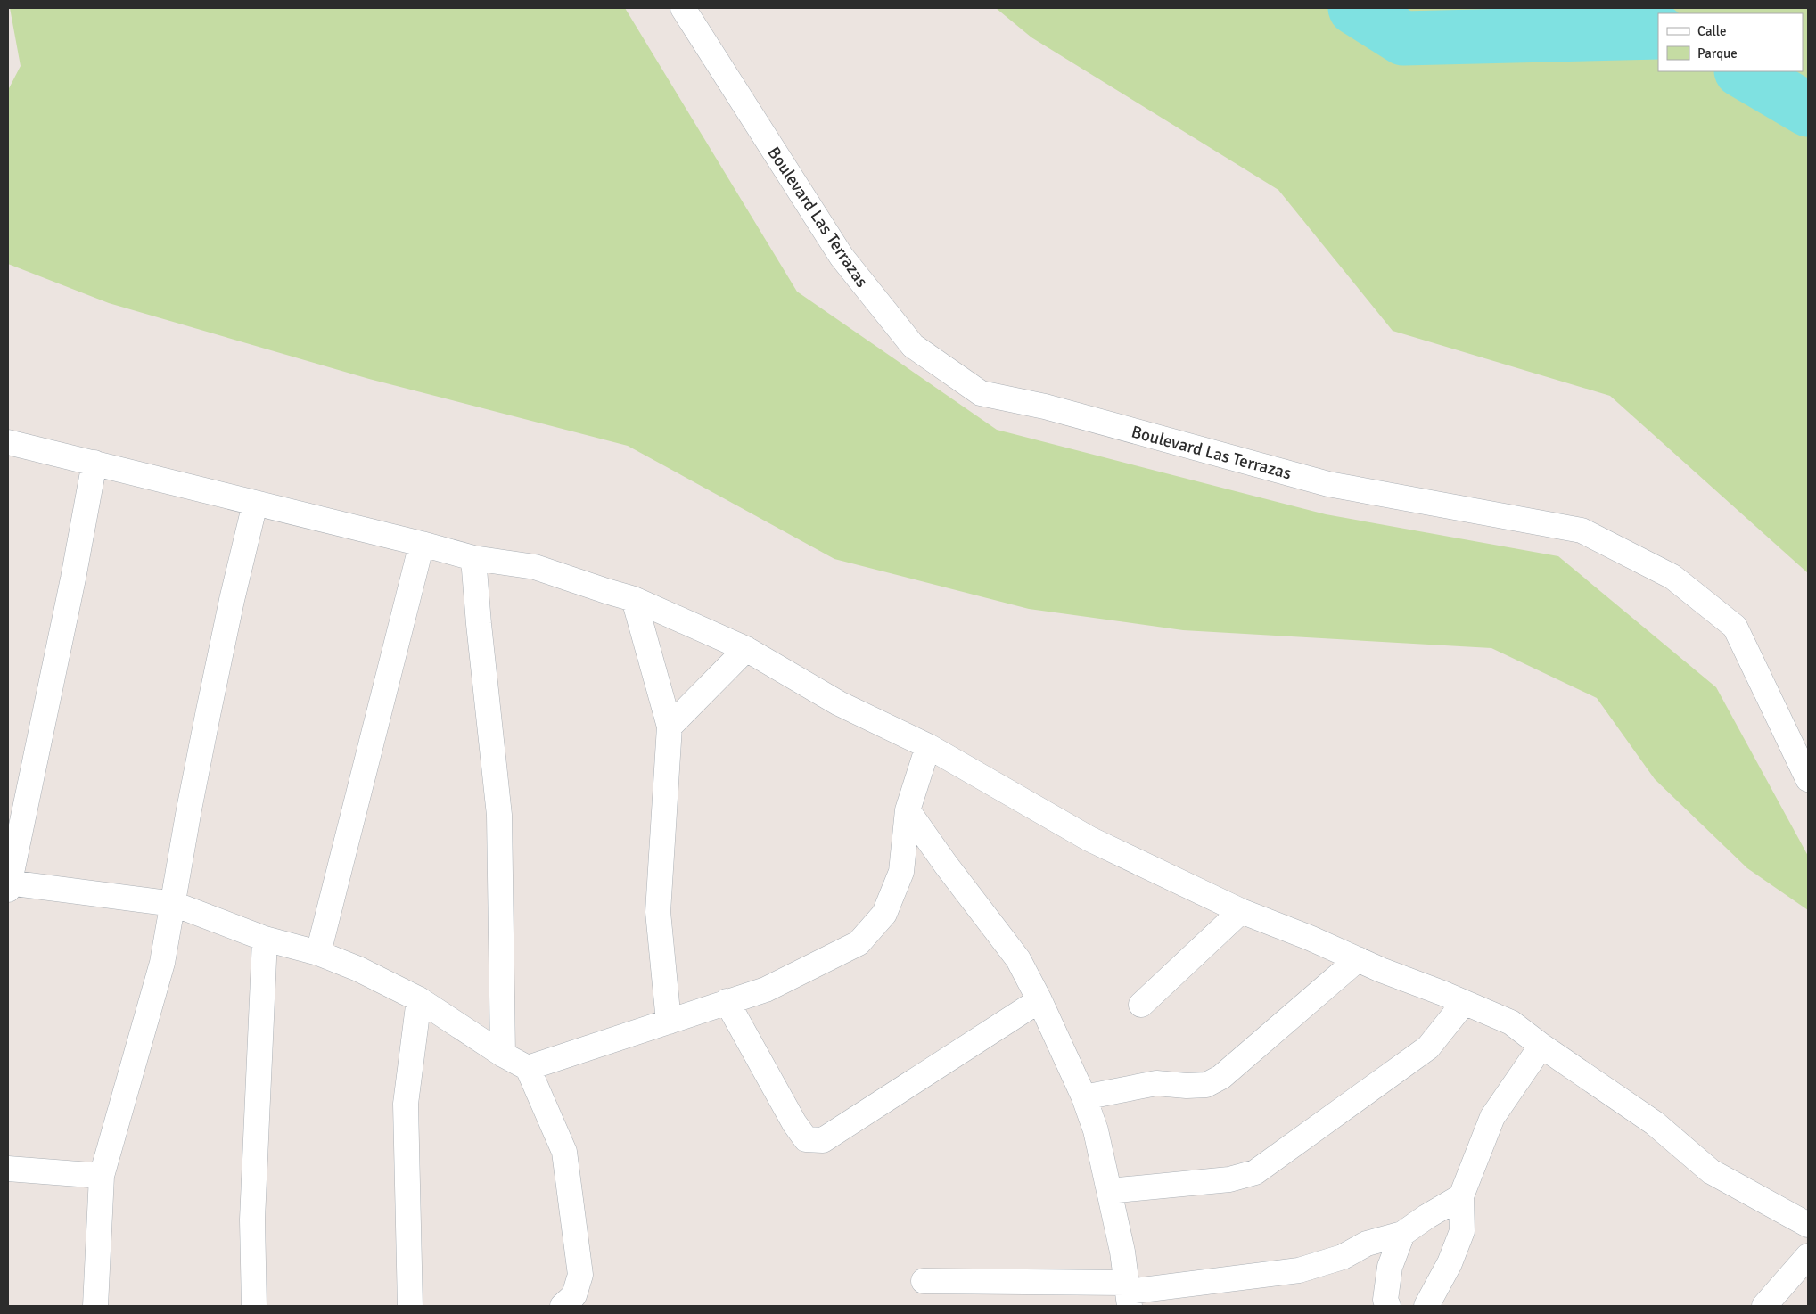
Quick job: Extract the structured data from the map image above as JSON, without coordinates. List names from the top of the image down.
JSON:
{
  "streets": {
    "street": ["Boulevard Las Terrazas"]
  },
  "legend": ["Calle", "Parque"]
}
